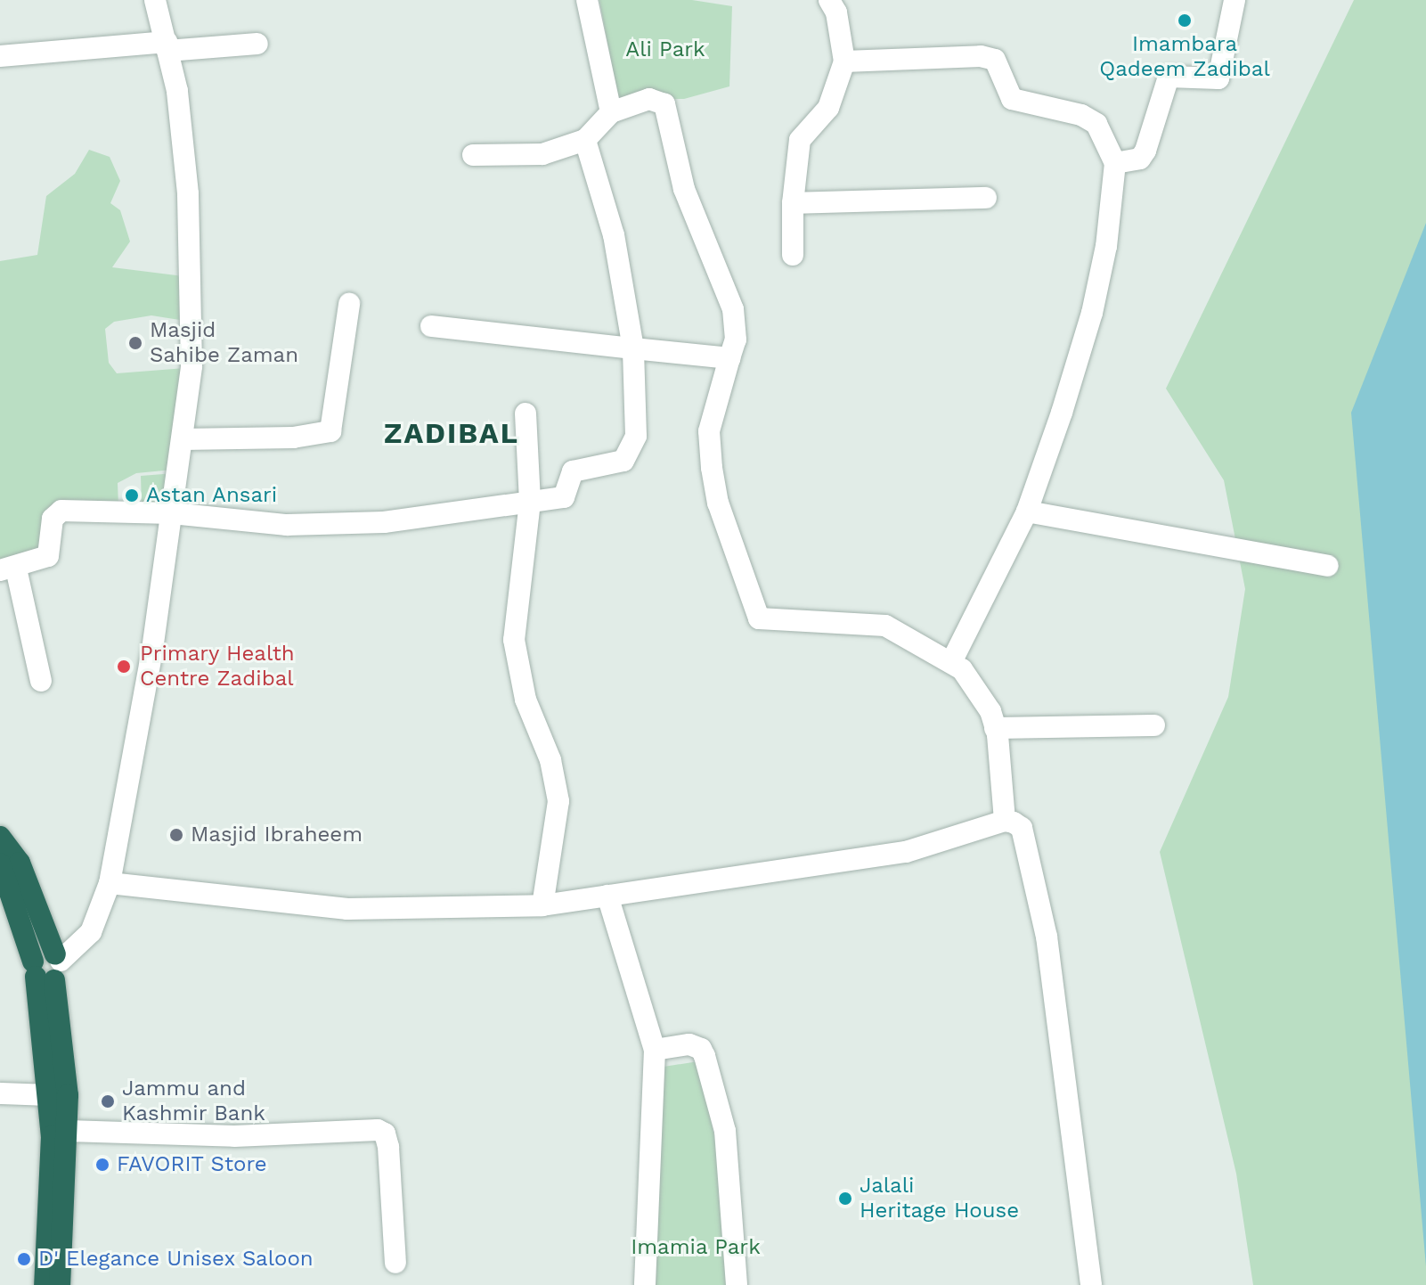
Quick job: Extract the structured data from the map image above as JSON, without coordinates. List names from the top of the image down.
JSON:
{
  "districts": ["ZADIBAL"],
  "parks": ["Ali Park", "Imamia Park"],
  "places": [
    "Imambara Qadeem Zadibal",
    "Masjid Sahibe Zaman",
    "Astan Ansari",
    "Primary Health Centre Zadibal",
    "Masjid Ibraheem",
    "Jammu and Kashmir Bank",
    "FAVORIT Store",
    "Jalali Heritage House",
    "D' Elegance Unisex Saloon"
  ]
}
